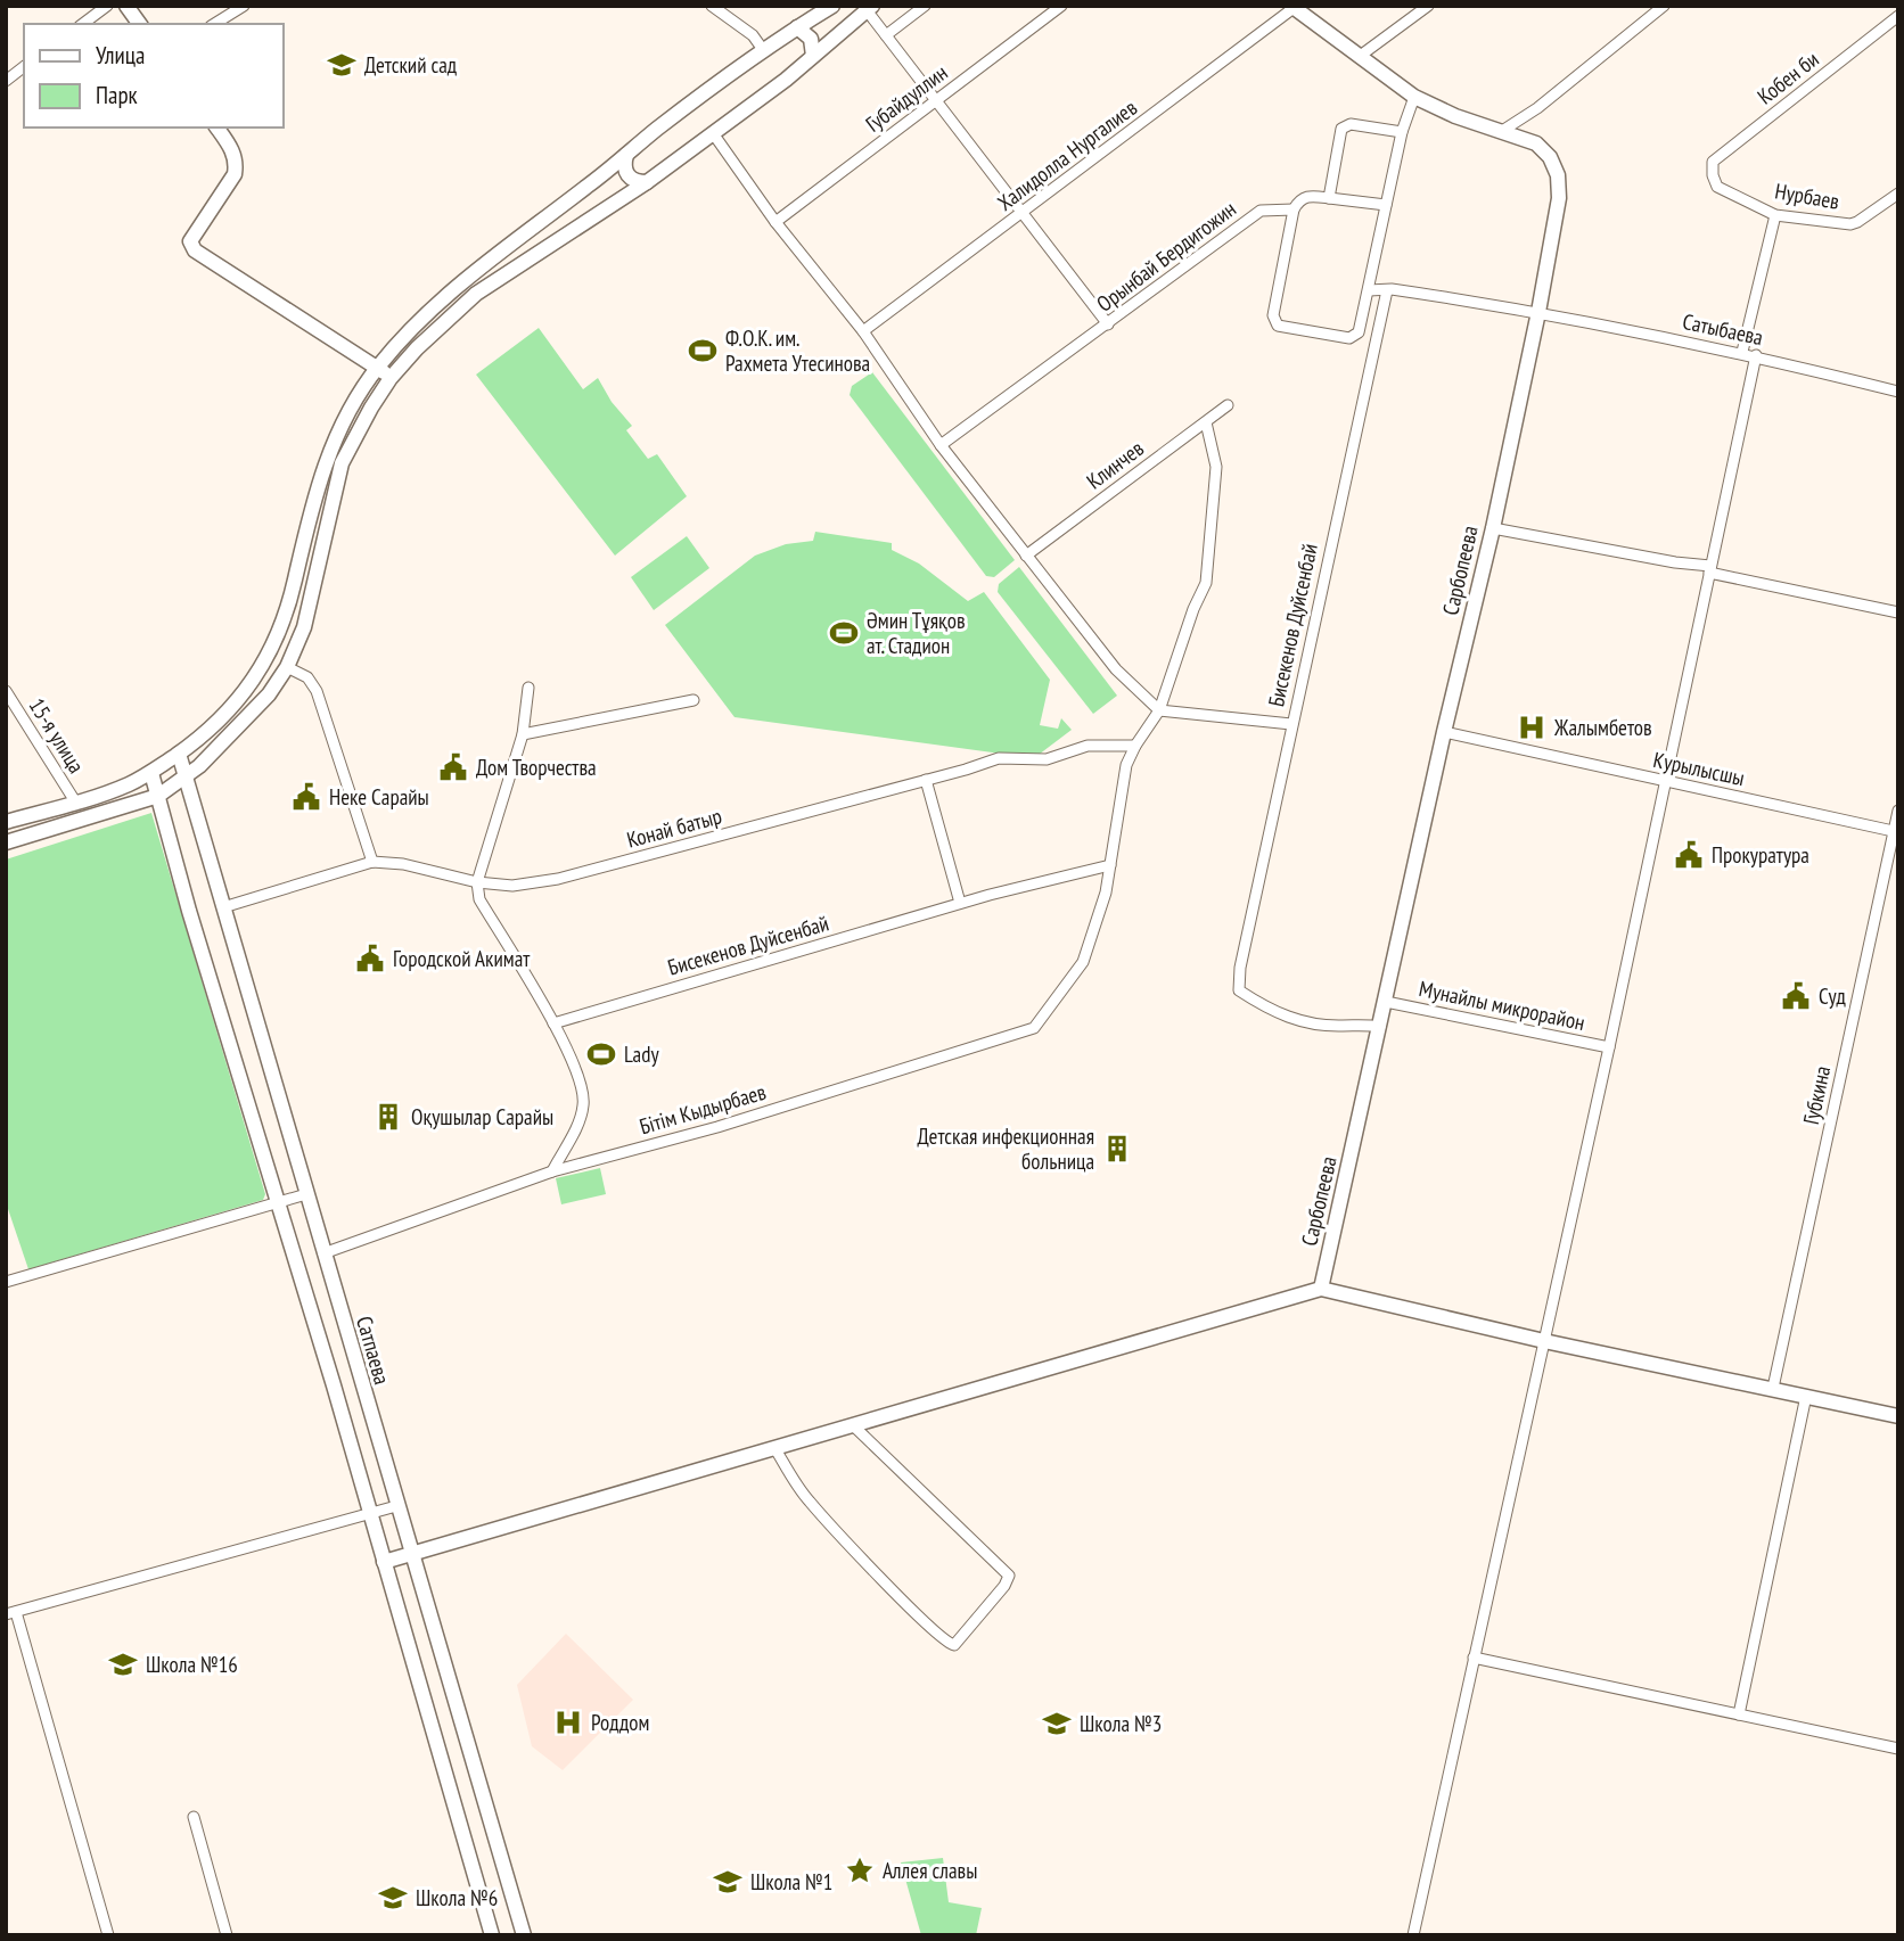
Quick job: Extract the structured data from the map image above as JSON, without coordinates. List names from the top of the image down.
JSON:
{
  "streets": {
    "street": [
      "Кобен би",
      "Губайдуллин",
      "Халидолла Нургалиев",
      "Нурбаев",
      "Орынбай Бердигожин",
      "Сатыбаева",
      "Клинчев",
      "Сарбопеева",
      "Бисекенов Дуйсенбай",
      "15-я улица",
      "Курылысшы",
      "Конай батыр",
      "Мунайлы микрорайон",
      "Губкина",
      "Бiтiм Кыдырбаев",
      "Сатпаева"
    ]
  },
  "crossings": [
    ["Кобен би", "Нурбаев"],
    ["Халидолла Нургалиев", "Сарбопеева"],
    ["Сатыбаева", "Сарбопеева"],
    ["Сатыбаева", "Бисекенов Дуйсенбай"],
    ["Клинчев", "Бiтiм Кыдырбаев"],
    ["Сарбопеева", "Бисекенов Дуйсенбай"],
    ["Сарбопеева", "Курылысшы"],
    ["Сарбопеева", "Мунайлы микрорайон"],
    ["Бисекенов Дуйсенбай", "Бiтiм Кыдырбаев"],
    ["Курылысшы", "Губкина"],
    ["Конай батыр", "Бiтiм Кыдырбаев"],
    ["Конай батыр", "Сатпаева"],
    ["Бiтiм Кыдырбаев", "Сатпаева"]
  ],
  "places": {
    "school or university": [
      "Детский сад",
      "Школа №16",
      "Школа №3",
      "Школа №1",
      "Школа №6"
    ],
    "sports": ["Ф.О.К. им. Рахмета Утесинова", "Әмин Тұяқов ат. Стадион", "Lady"],
    "hospital": ["Жалымбетов", "Роддом"],
    "public building": [
      "Дом Творчества",
      "Неке Сарайы",
      "Прокуратура",
      "Городской Акимат",
      "Суд"
    ],
    "building": ["Оқушылар Сарайы", "Детская инфекционная больница"],
    "place": ["Аллея славы"]
  },
  "legend": ["Улица", "Парк"]
}
